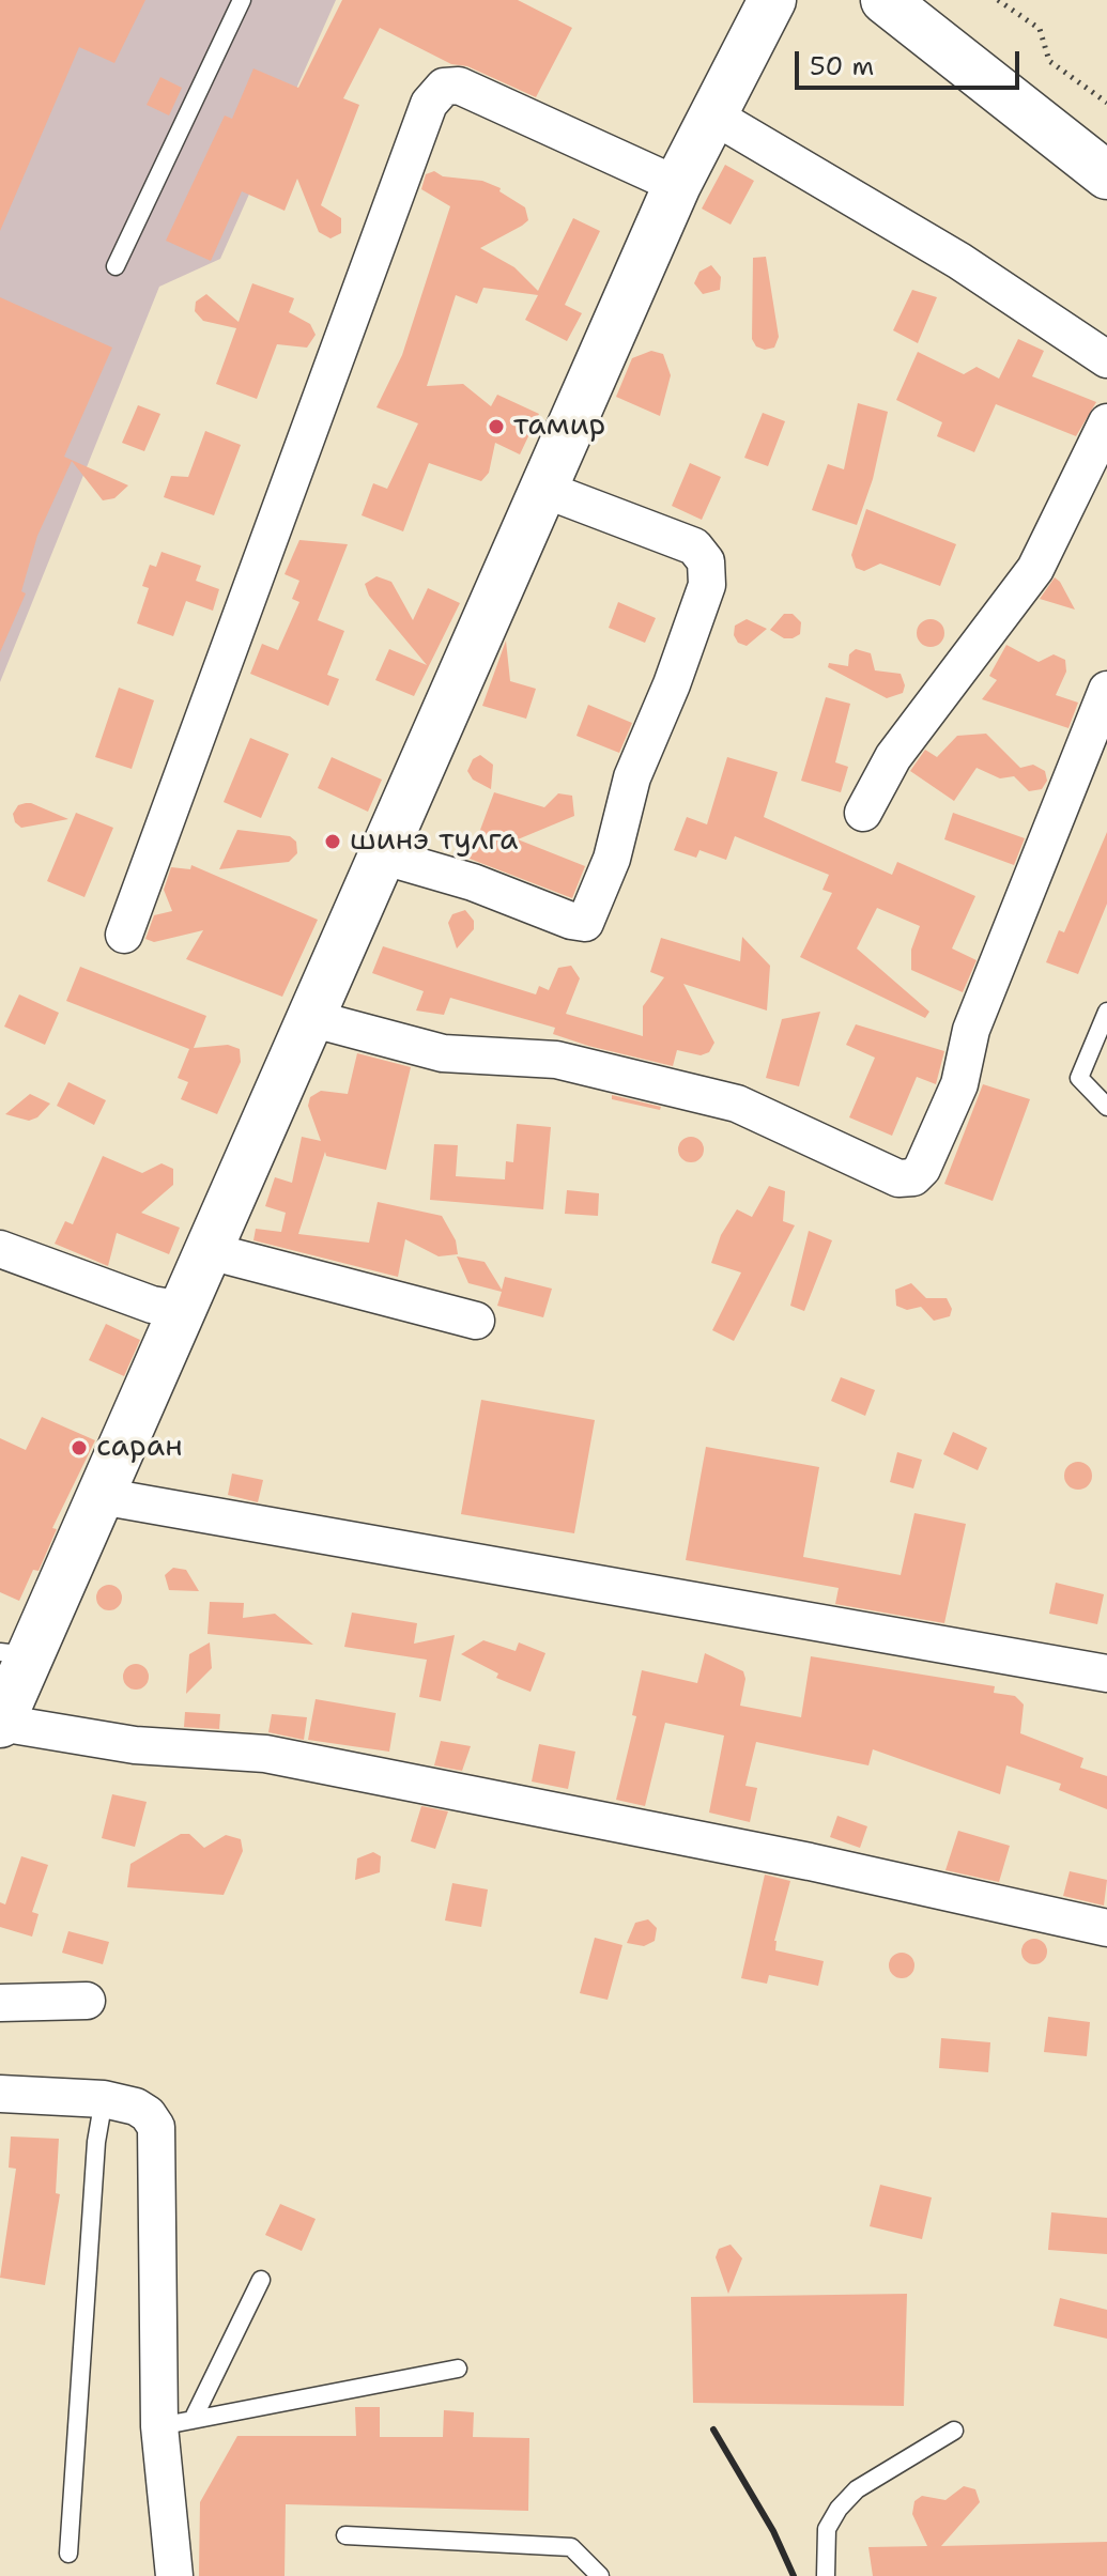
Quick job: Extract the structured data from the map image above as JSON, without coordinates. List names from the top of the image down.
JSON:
{
  "places": ["тамир", "шинэ тулга", "саран"],
  "scale_bar": "50 m"
}
